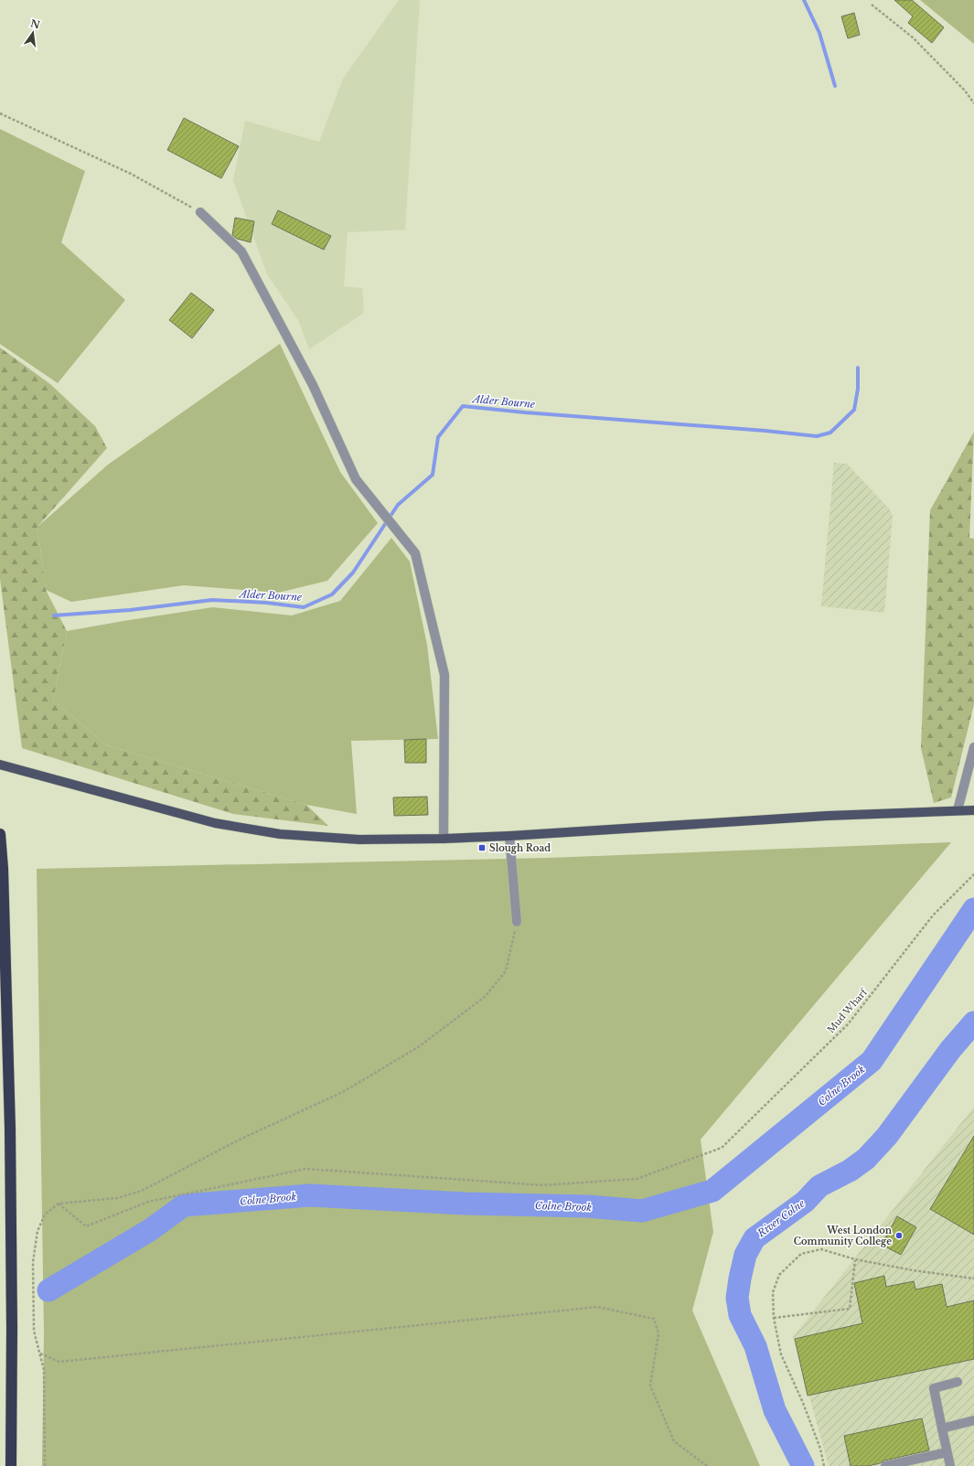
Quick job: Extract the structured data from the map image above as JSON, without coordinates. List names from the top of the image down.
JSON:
{
  "streets": {
    "path": ["Mud Wharf"]
  },
  "water": ["Alder Bourne", "Colne Brook", "River Colne"],
  "places": {
    "transit": ["Slough Road"],
    "other": ["West London Community College"]
  },
  "north": "top"
}
